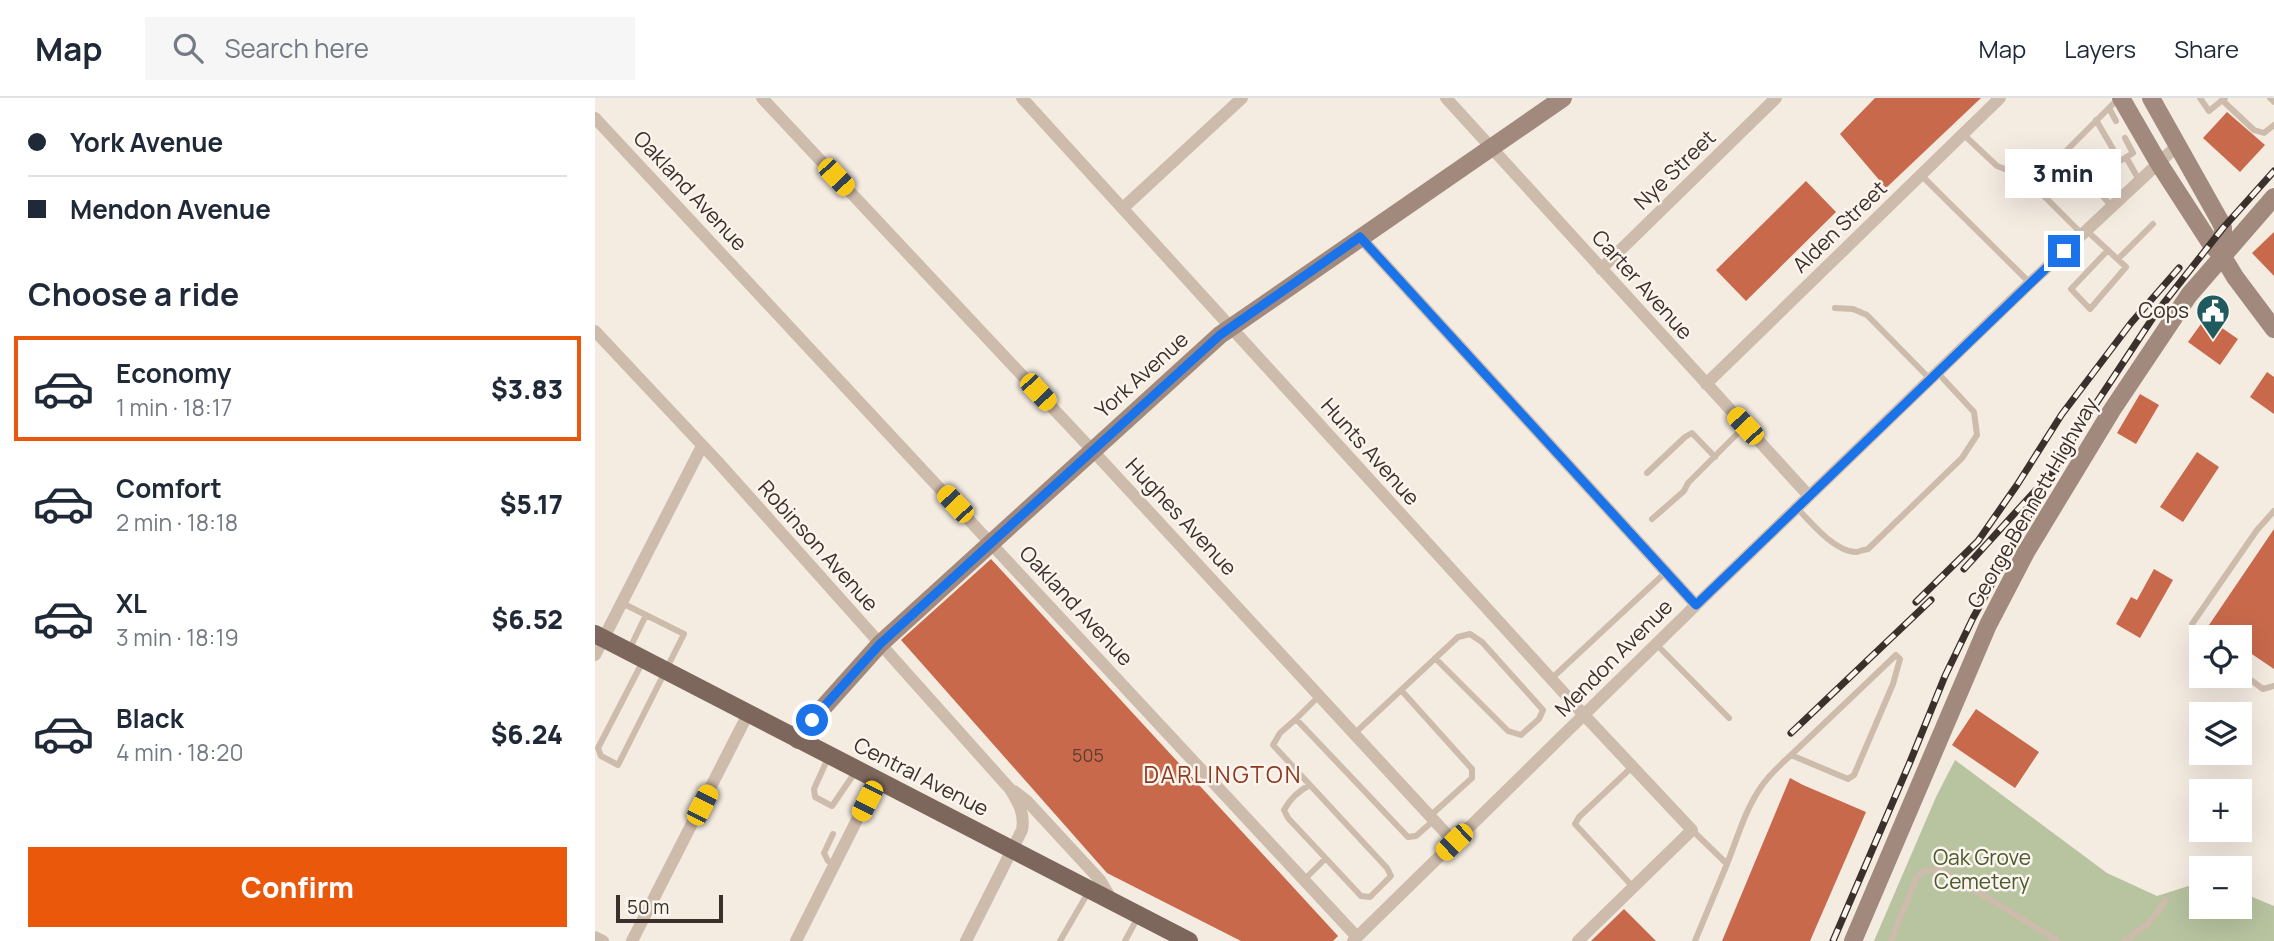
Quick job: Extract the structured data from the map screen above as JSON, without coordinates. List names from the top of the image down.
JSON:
{
  "streets": {
    "main road": ["York Avenue", "George Bennett Highway", "Central Avenue"],
    "street": [
      "Nye Street",
      "Oakland Avenue",
      "Alden Street",
      "Carter Avenue",
      "Hunts Avenue",
      "Hughes Avenue",
      "Robinson Avenue",
      "Mendon Avenue"
    ]
  },
  "crossings": [
    ["Nye Street", "Carter Avenue"],
    ["Oakland Avenue", "York Avenue"],
    ["Oakland Avenue", "Mendon Avenue"],
    ["Alden Street", "Carter Avenue"],
    ["Carter Avenue", "York Avenue"],
    ["Carter Avenue", "Mendon Avenue"],
    ["York Avenue", "Hunts Avenue"],
    ["York Avenue", "Hughes Avenue"],
    ["York Avenue", "Robinson Avenue"],
    ["York Avenue", "Central Avenue"],
    ["Hunts Avenue", "Mendon Avenue"],
    ["Hughes Avenue", "Mendon Avenue"],
    ["Robinson Avenue", "Central Avenue"]
  ],
  "districts": ["DARLINGTON"],
  "parks": ["Oak Grove Cemetery"],
  "places": {
    "public building": ["Cops"]
  },
  "house_numbers": ["505"],
  "scale_bar": "50 m",
  "page": {
    "header": "Map",
    "search": "Search here",
    "nav": ["Map", "Layers", "Share"],
    "banner": ["York Avenue", "Mendon Avenue"],
    "bubble": "3 min",
    "heading": "Choose a ride",
    "list": [
      {
        "name": "Economy",
        "note": "1 min · 18:17",
        "value": "$3.83"
      },
      {
        "name": "Comfort",
        "note": "2 min · 18:18",
        "value": "$5.17"
      },
      {
        "name": "XL",
        "note": "3 min · 18:19",
        "value": "$6.52"
      },
      {
        "name": "Black",
        "note": "4 min · 18:20",
        "value": "$6.24"
      }
    ],
    "map_buttons": ["+", "−"],
    "buttons": "Confirm",
    "scale": "50 m"
  }
}
